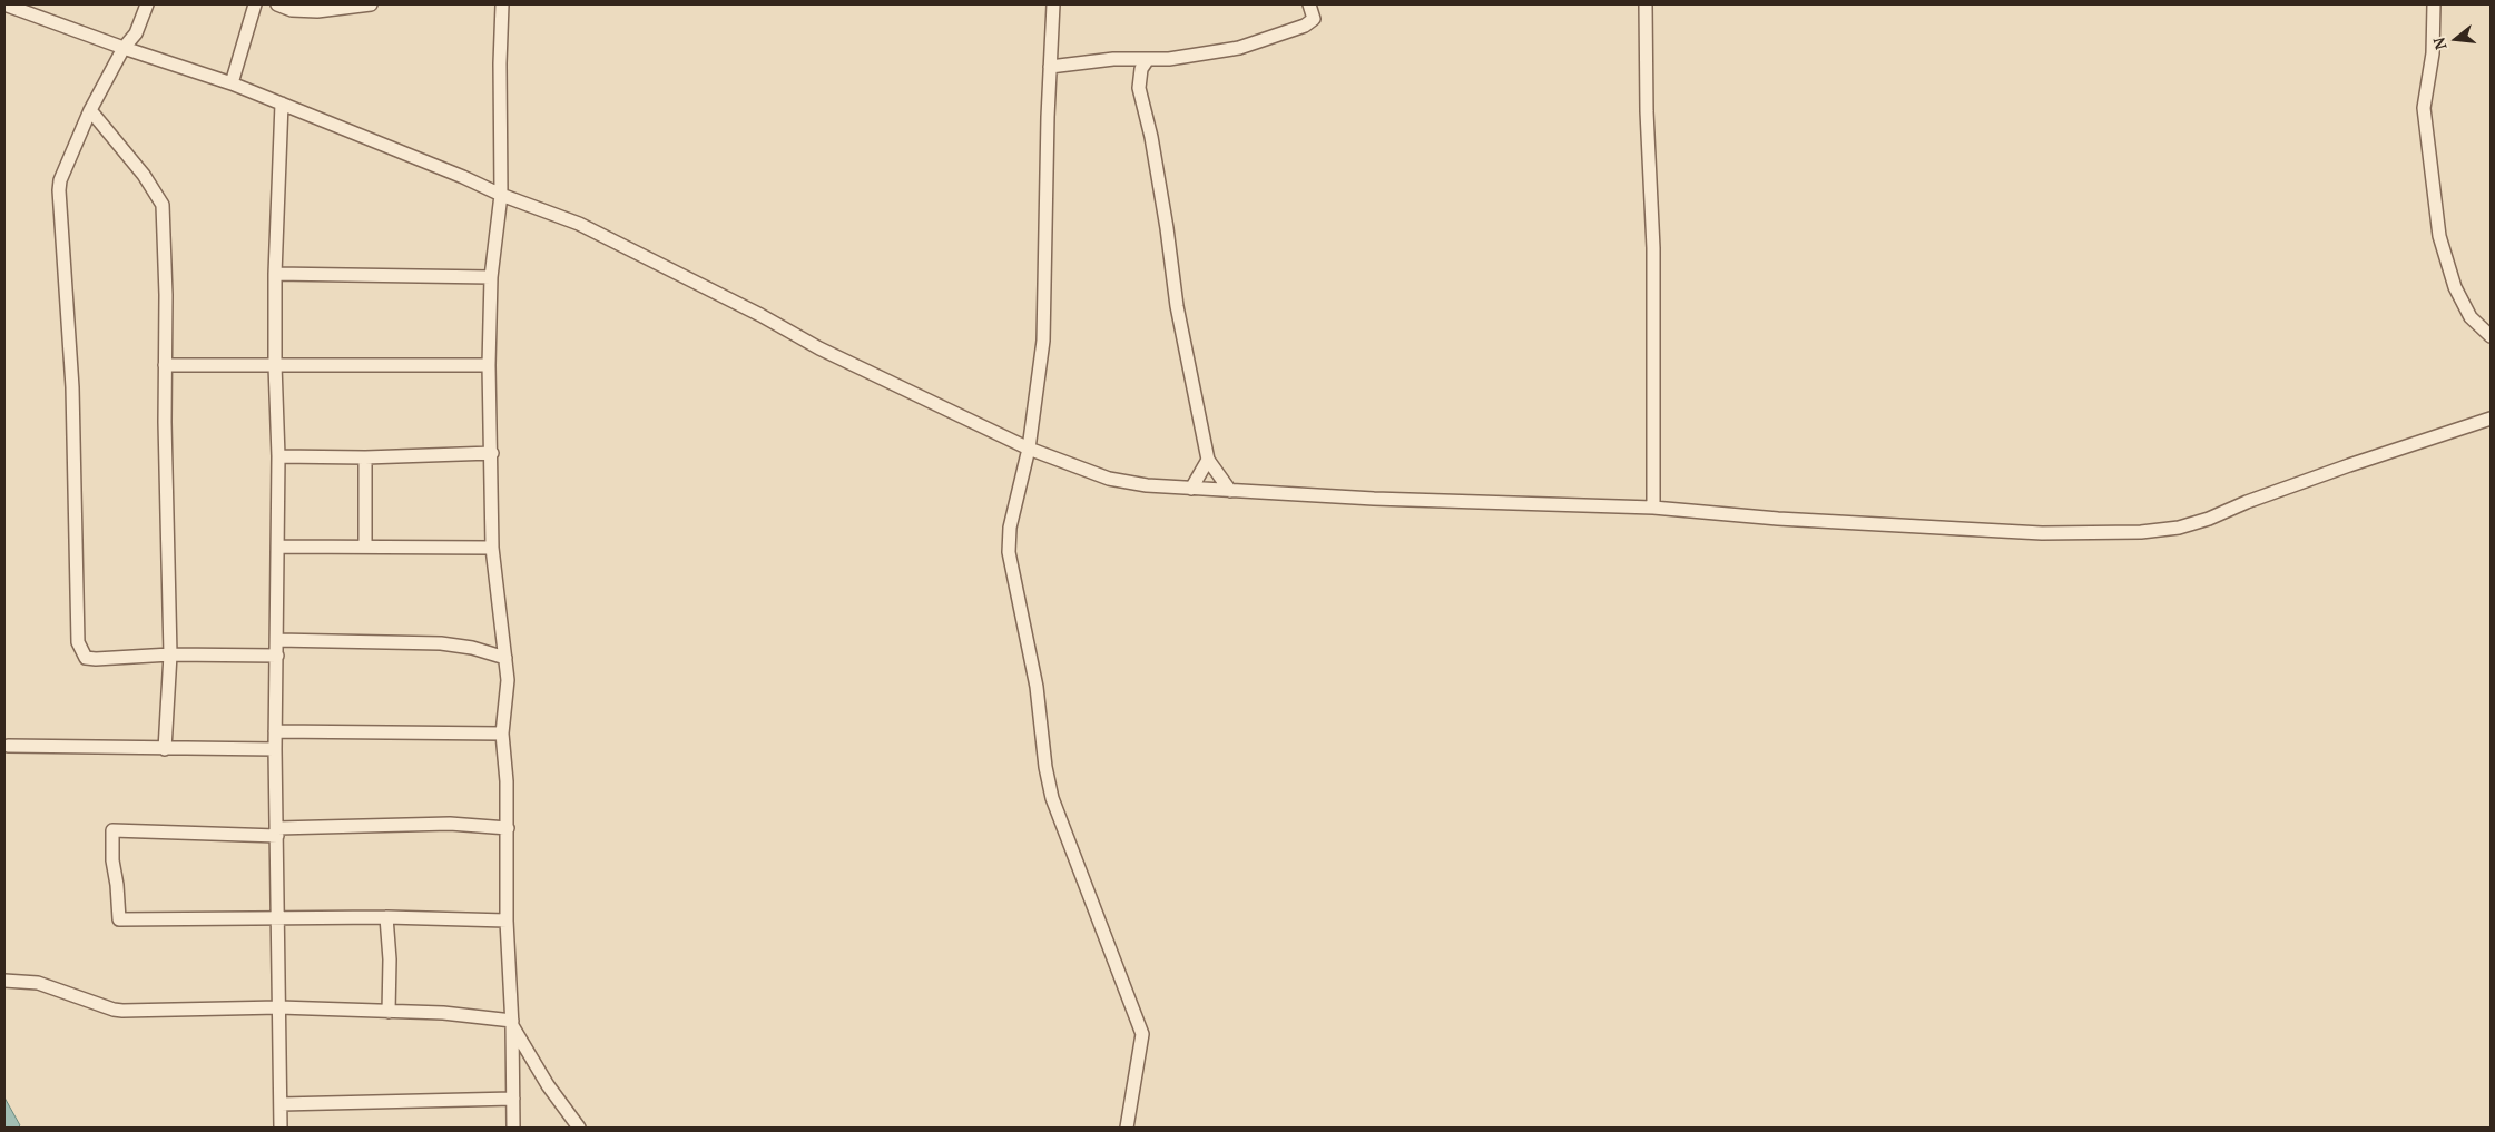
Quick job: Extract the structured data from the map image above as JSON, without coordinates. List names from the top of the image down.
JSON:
{
  "north": "left"
}
